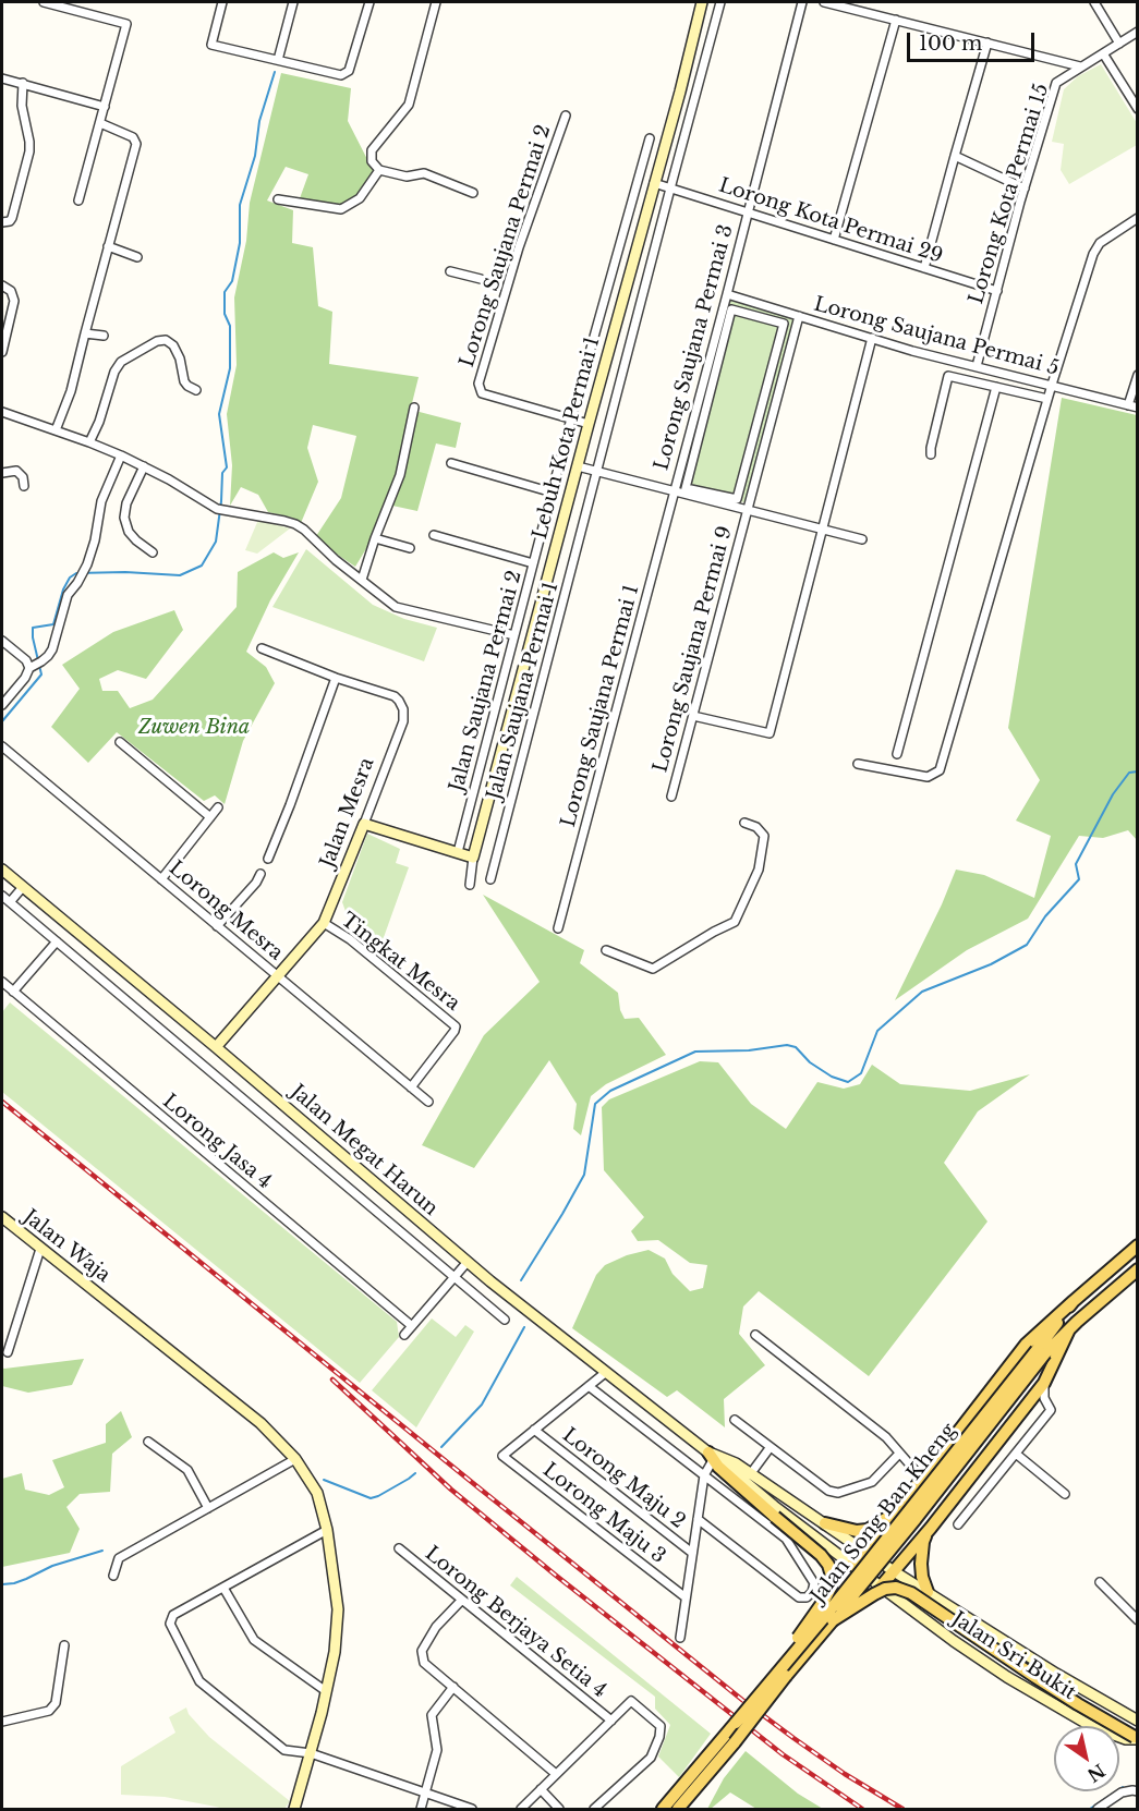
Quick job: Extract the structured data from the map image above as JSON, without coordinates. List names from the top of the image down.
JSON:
{
  "streets": {
    "main road": ["Jalan Song Ban Kheng"],
    "street": [
      "Lorong Kota Permai 15",
      "Lorong Kota Permai 29",
      "Lorong Saujana Permai 2",
      "Lorong Saujana Permai 5",
      "Lorong Saujana Permai 3",
      "Lebuh Kota Permai 1",
      "Lorong Saujana Permai 9",
      "Jalan Saujana Permai 2",
      "Jalan Saujana Permai 1",
      "Lorong Saujana Permai 1",
      "Jalan Mesra",
      "Lorong Mesra",
      "Tingkat Mesra",
      "Lorong Jasa 4",
      "Jalan Megat Harun",
      "Jalan Waja",
      "Lorong Maju 2",
      "Lorong Maju 3",
      "Lorong Berjaya Setia 4",
      "Jalan Sri Bukit"
    ]
  },
  "crossings": [
    ["Lorong Kota Permai 15", "Lorong Kota Permai 29"],
    ["Lorong Kota Permai 15", "Lorong Saujana Permai 5"],
    ["Lorong Kota Permai 29", "Lorong Saujana Permai 3"],
    ["Lorong Kota Permai 29", "Lebuh Kota Permai 1"],
    ["Lorong Saujana Permai 2", "Lebuh Kota Permai 1"],
    ["Lorong Saujana Permai 2", "Jalan Saujana Permai 2"],
    ["Lorong Saujana Permai 5", "Lorong Saujana Permai 3"],
    ["Lorong Saujana Permai 5", "Lorong Saujana Permai 9"],
    ["Lorong Saujana Permai 3", "Lorong Saujana Permai 1"],
    ["Lebuh Kota Permai 1", "Jalan Saujana Permai 1"],
    ["Jalan Mesra", "Lorong Mesra"],
    ["Jalan Mesra", "Tingkat Mesra"],
    ["Jalan Mesra", "Jalan Megat Harun"],
    ["Lorong Mesra", "Tingkat Mesra"],
    ["Jalan Megat Harun", "Jalan Sri Bukit"],
    ["Lorong Maju 2", "Lorong Maju 3"]
  ],
  "parks": ["Zuwen Bina"],
  "scale_bar": "100 m",
  "north": "bottom right"
}
